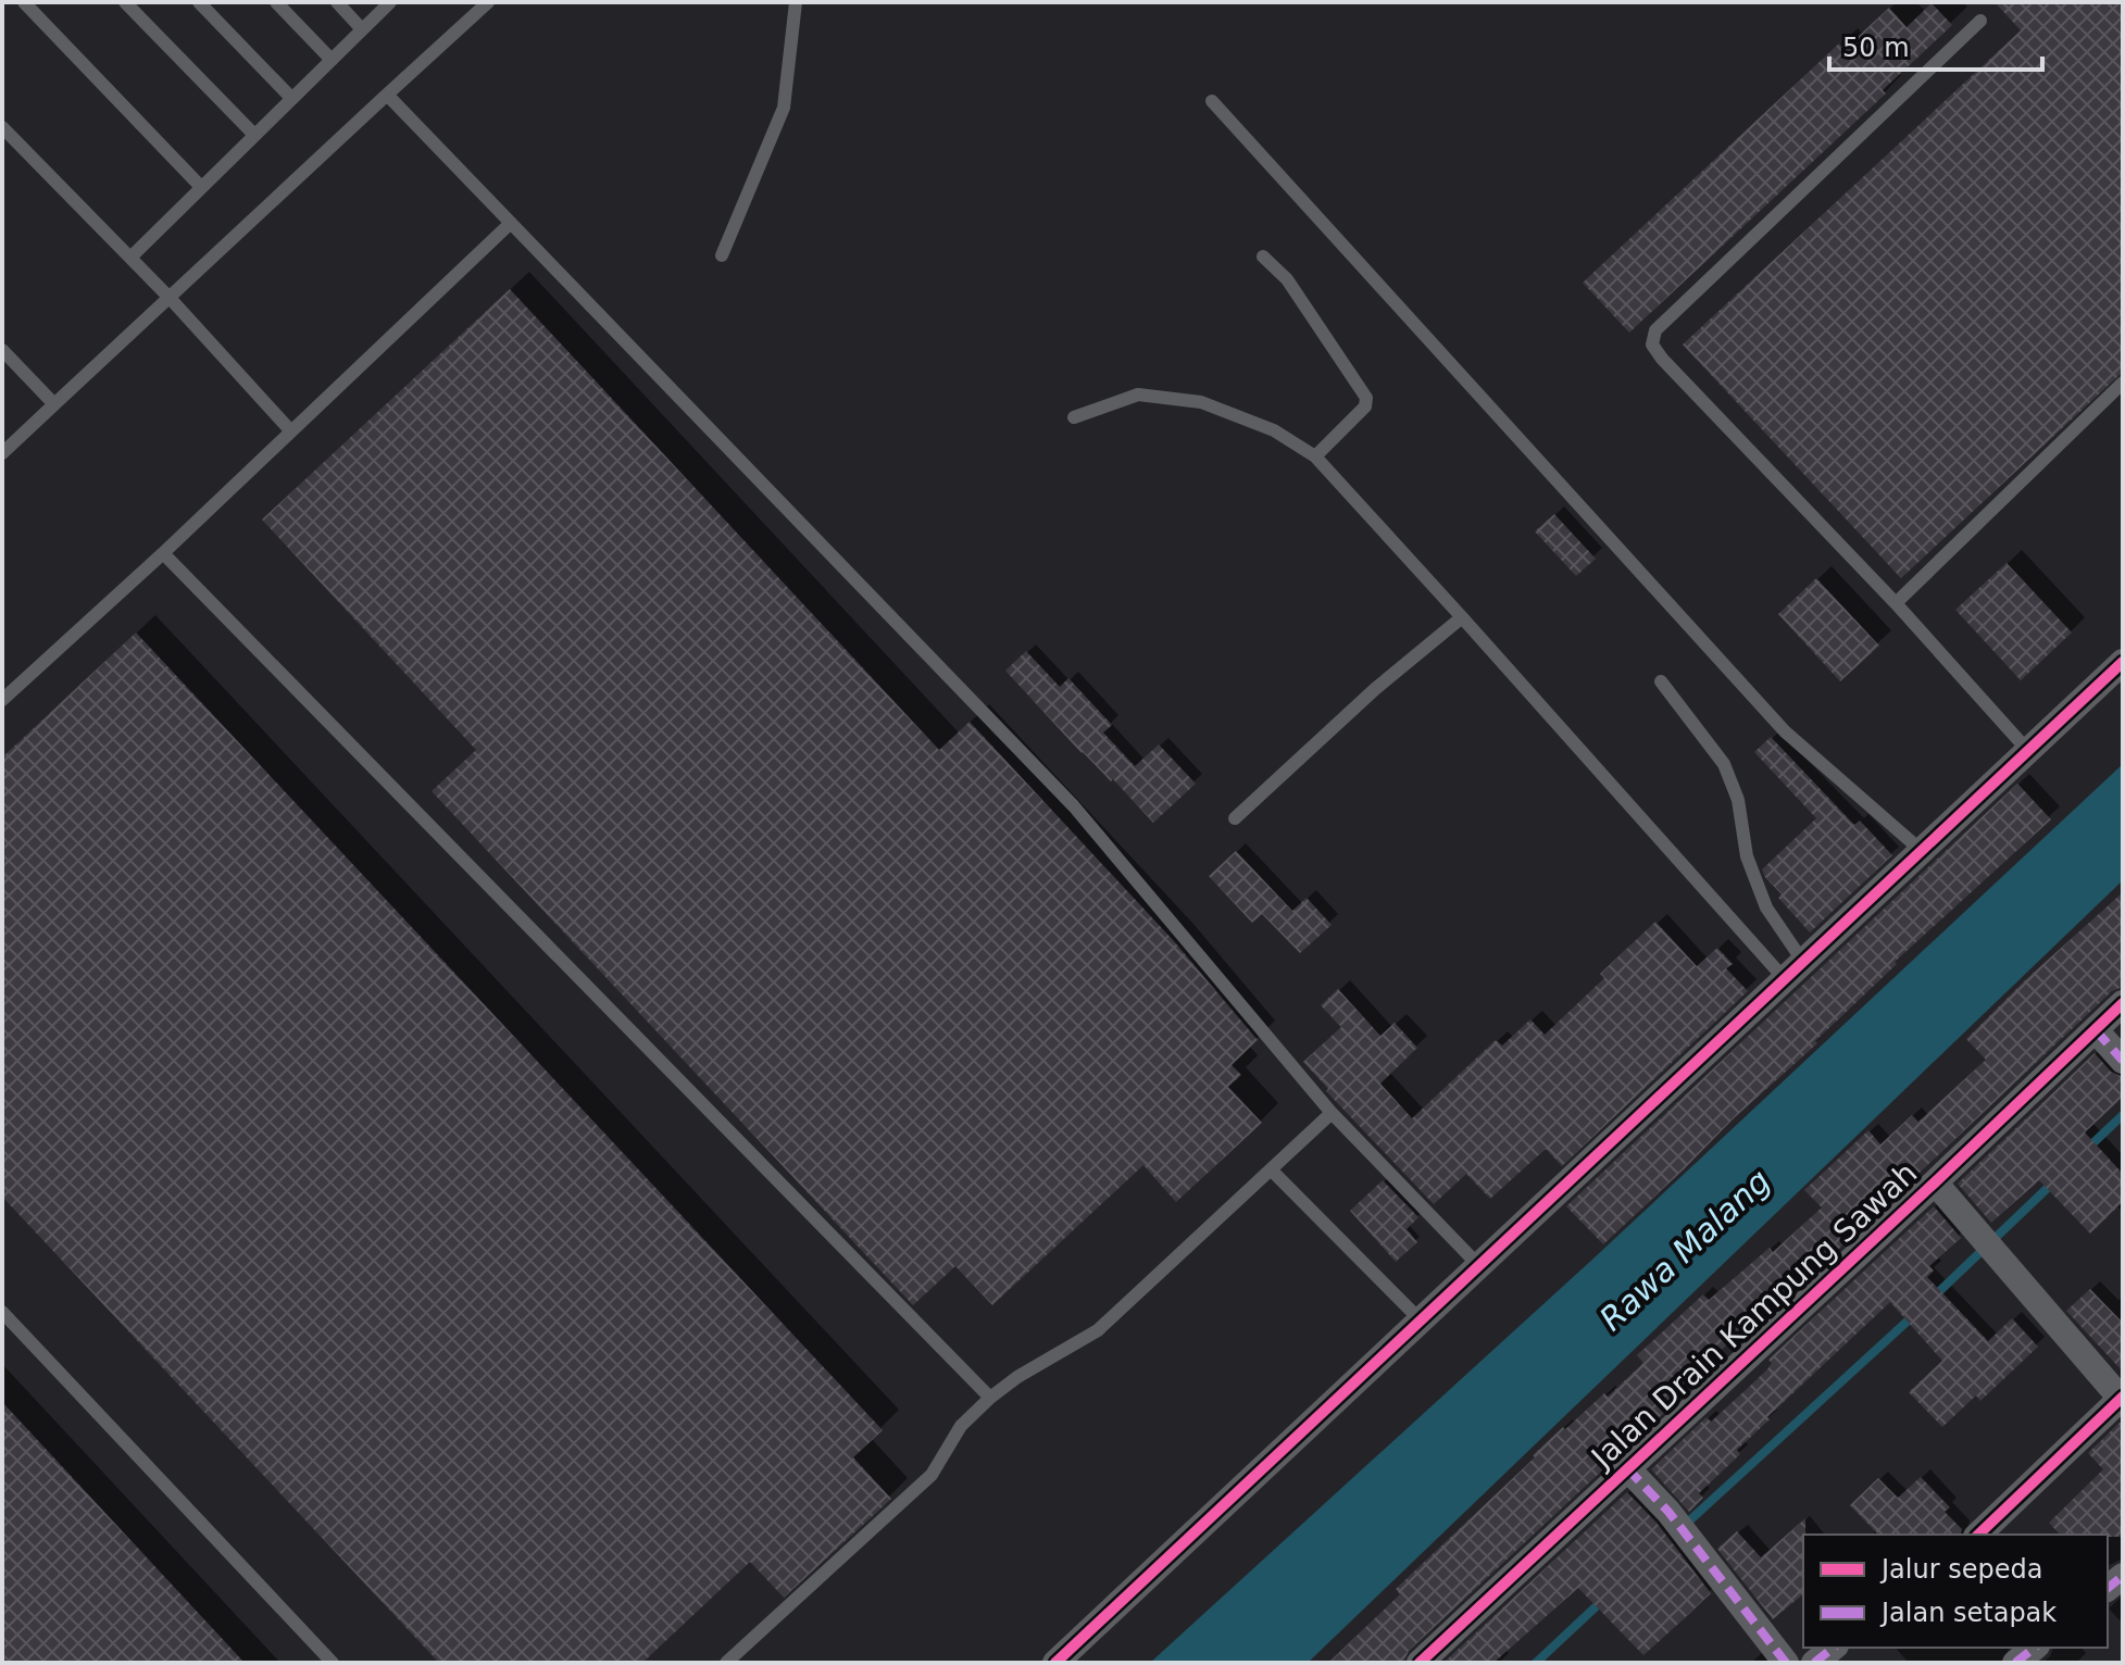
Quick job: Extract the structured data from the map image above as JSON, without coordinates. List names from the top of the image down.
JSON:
{
  "streets": {
    "street": ["Jalan Drain Kampung Sawah"]
  },
  "water": ["Rawa Malang"],
  "legend": ["Jalur sepeda", "Jalan setapak"],
  "scale_bar": "50 m"
}
